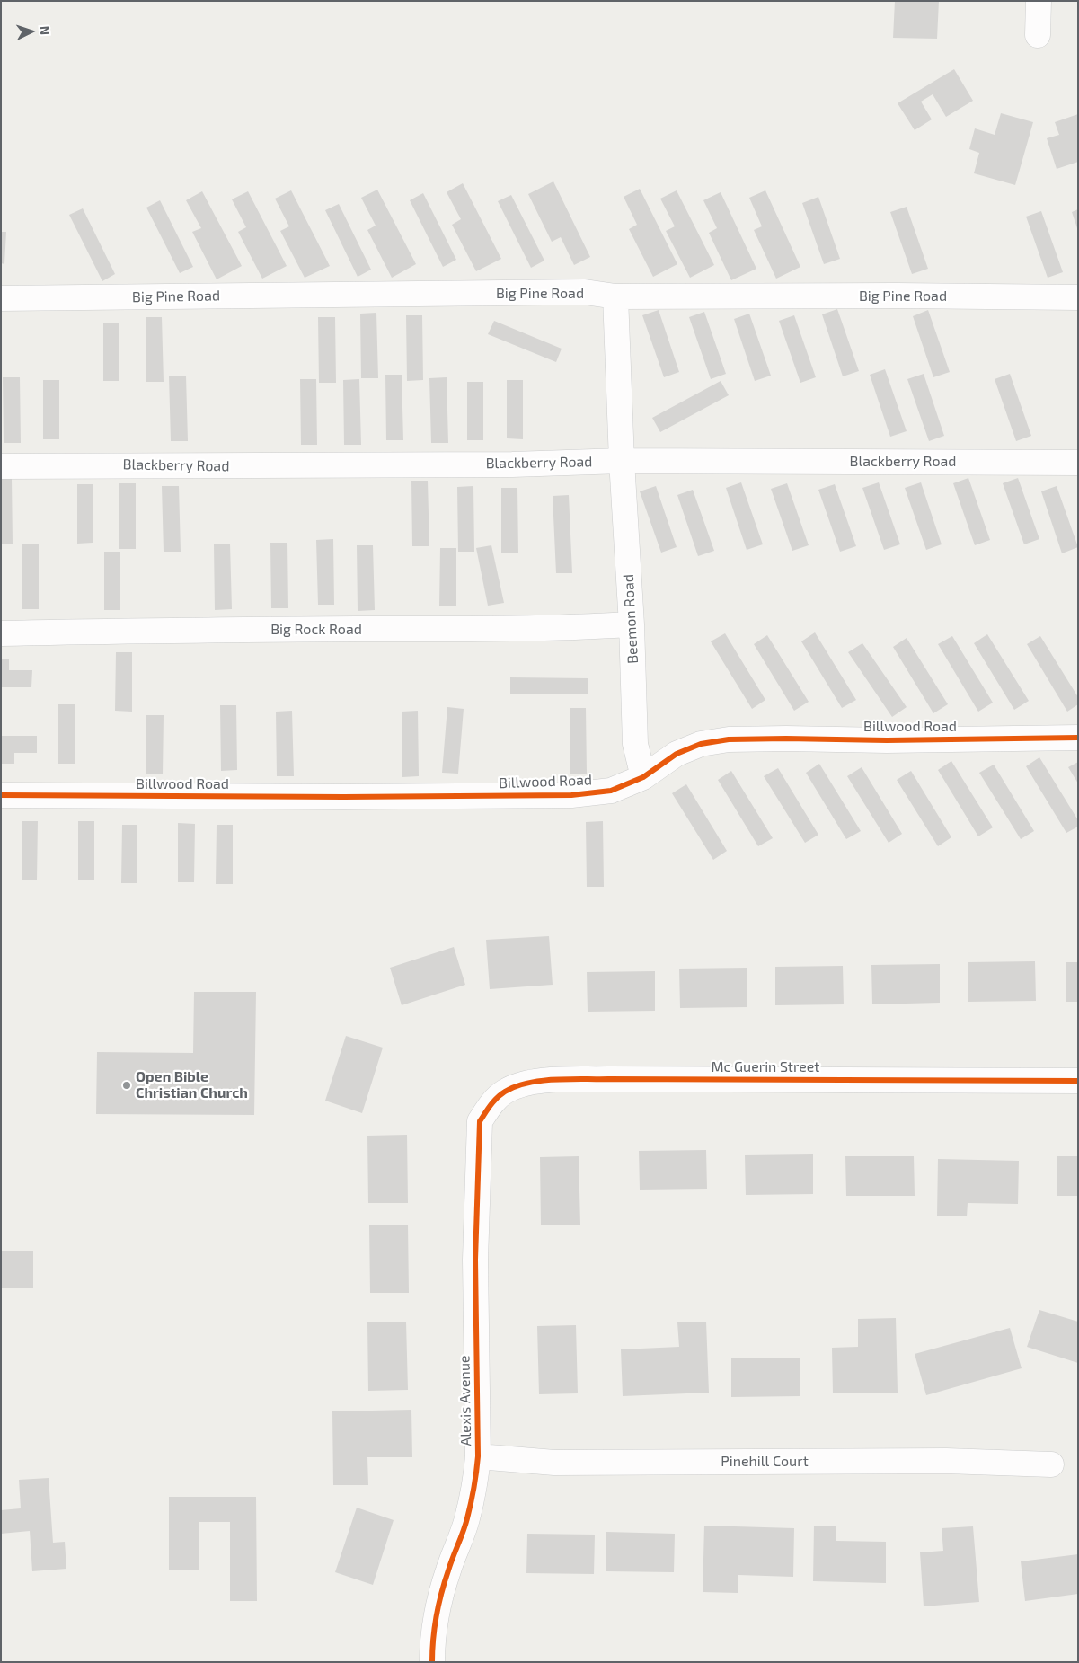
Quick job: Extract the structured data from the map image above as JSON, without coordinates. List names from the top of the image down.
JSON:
{
  "streets": {
    "street": [
      "Big Pine Road",
      "Blackberry Road",
      "Beemon Road",
      "Big Rock Road",
      "Billwood Road",
      "Mc Guerin Street",
      "Alexis Avenue",
      "Pinehill Court"
    ]
  },
  "crossings": [
    ["Big Pine Road", "Beemon Road"],
    ["Blackberry Road", "Beemon Road"],
    ["Beemon Road", "Big Rock Road"],
    ["Beemon Road", "Billwood Road"],
    ["Mc Guerin Street", "Alexis Avenue"],
    ["Alexis Avenue", "Pinehill Court"]
  ],
  "places": ["Open Bible Christian Church"],
  "north": "right"
}
